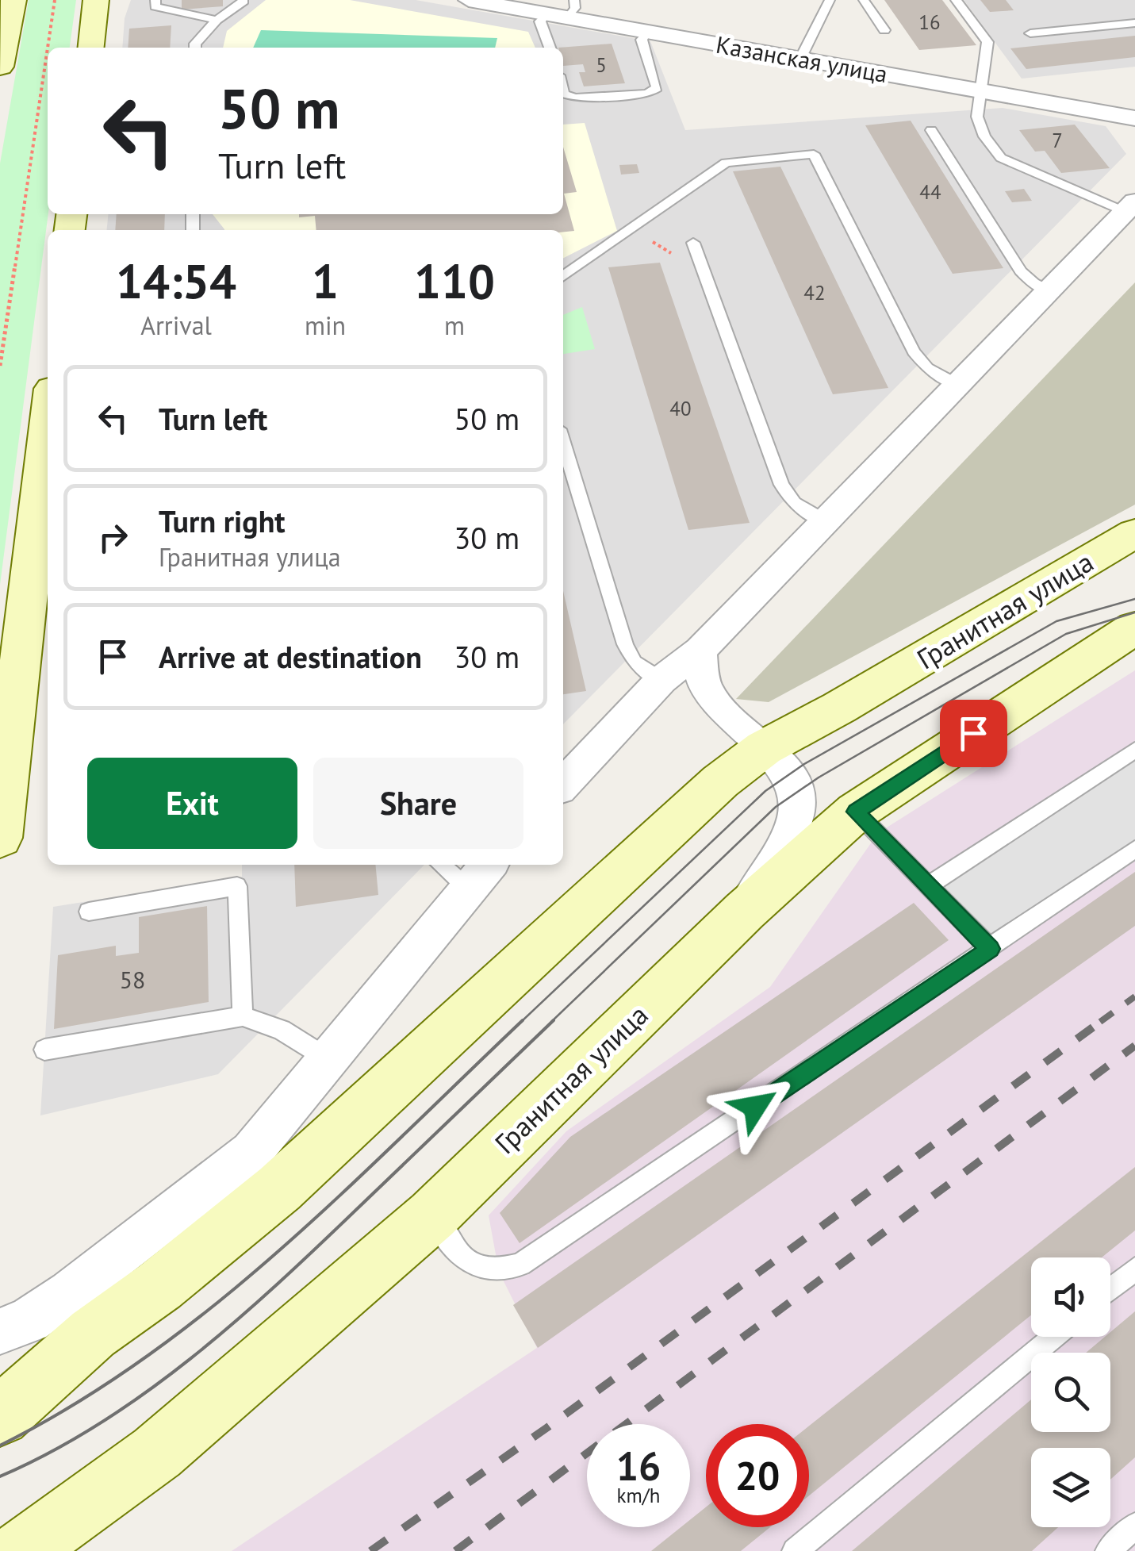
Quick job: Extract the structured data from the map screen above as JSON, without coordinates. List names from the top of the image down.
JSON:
{
  "streets": {
    "street": ["Казанская улица", "Гранитная улица"]
  },
  "house_numbers": [
    "16",
    "5",
    "7",
    "44",
    "42",
    "40",
    "58"
  ],
  "page": {
    "turn": ["50 m", "Turn left"],
    "eta": [
      "14:54",
      "Arrival",
      "1",
      "min",
      "110",
      "m"
    ],
    "list": [
      {
        "name": "Turn left",
        "value": "50 m"
      },
      {
        "name": "Turn right",
        "note": "Гранитная улица",
        "value": "30 m"
      },
      {
        "name": "Arrive at destination",
        "value": "30 m"
      }
    ],
    "buttons": ["Exit", "Share"],
    "speed": "16 km/h",
    "limit": "20"
  }
}
